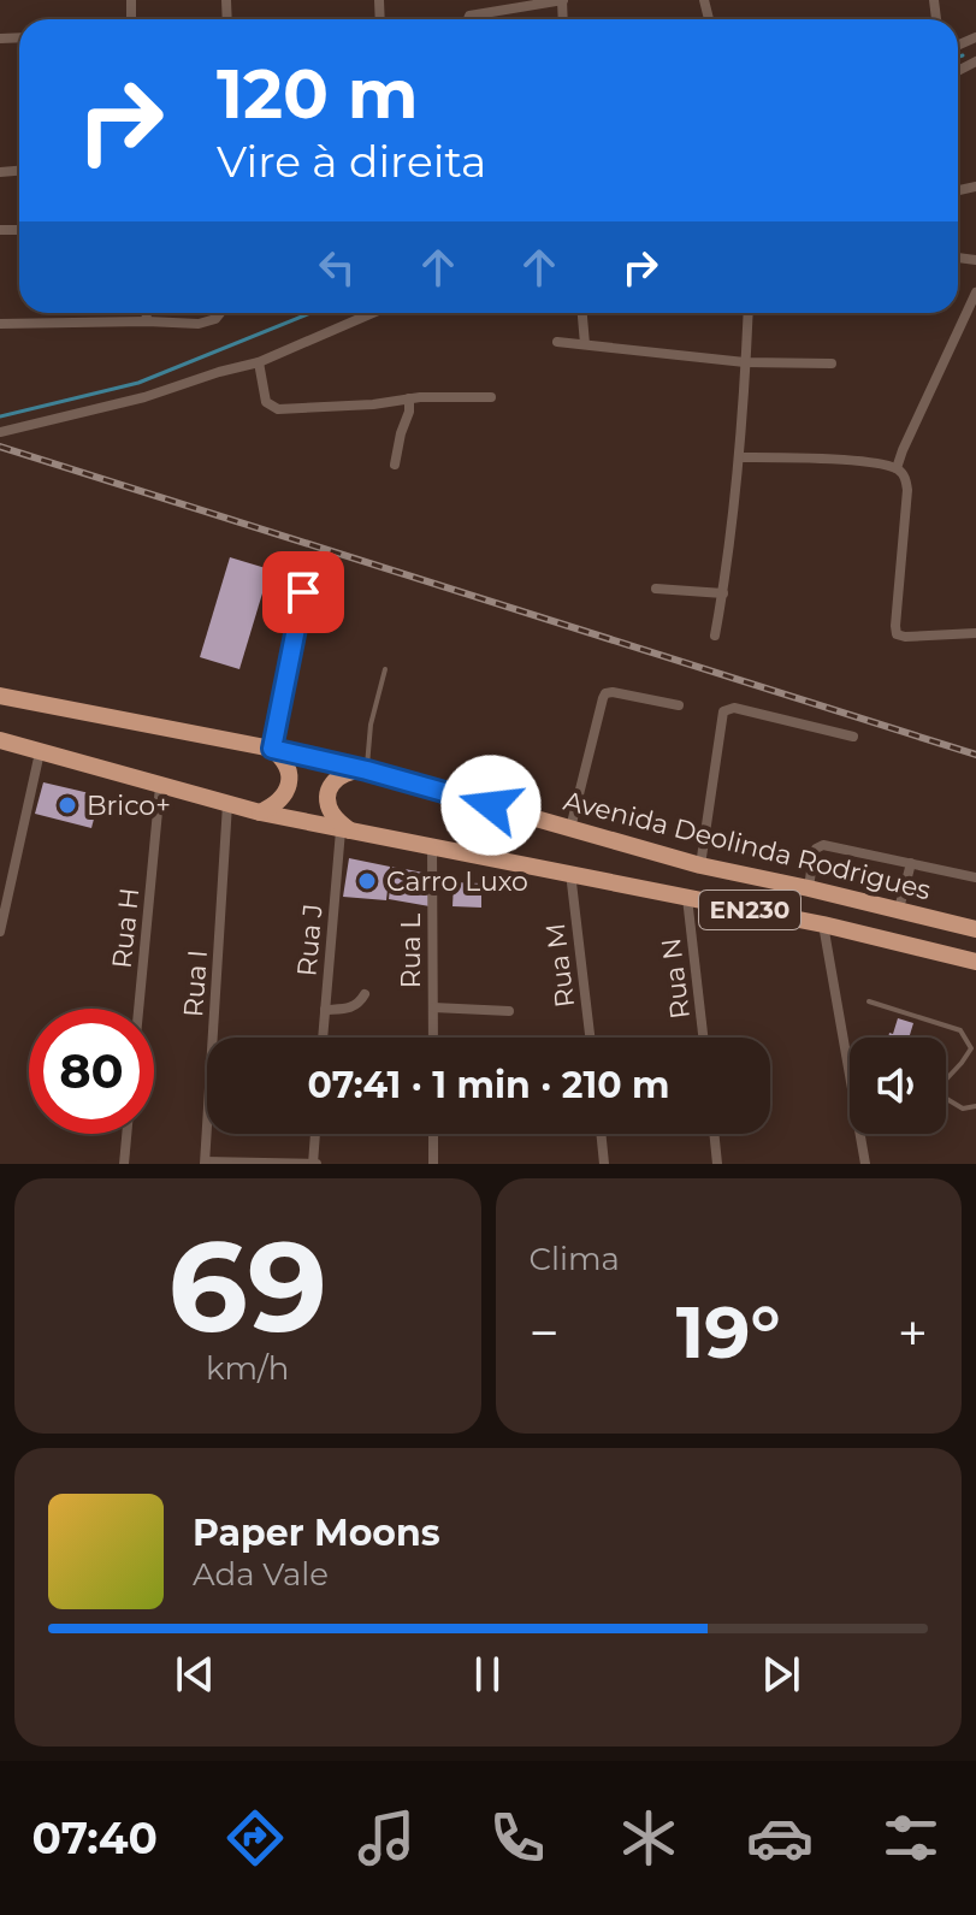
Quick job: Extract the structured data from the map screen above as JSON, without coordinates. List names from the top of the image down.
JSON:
{
  "streets": {
    "highway": ["Avenida Deolinda Rodrigues", "EN230"],
    "street": [
      "Rua H",
      "Rua J",
      "Rua L",
      "Rua M",
      "Rua N",
      "Rua I"
    ]
  },
  "crossings": [
    ["EN230", "Rua H"],
    ["EN230", "Rua J"],
    ["EN230", "Rua L"],
    ["EN230", "Rua M"],
    ["EN230", "Rua N"],
    ["EN230", "Rua I"]
  ],
  "places": ["Brico+", "Carro Luxo"],
  "page": {
    "turn": ["120 m", "Vire à direita"],
    "limit": "80",
    "trip": "07:41 · 1 min · 210 m",
    "tile": [
      ["69", "km/h"],
      "Clima"
    ],
    "heat": ["−", "19°", "+"],
    "song": ["Paper Moons", "Ada Vale"],
    "tabs": "07:40"
  }
}
